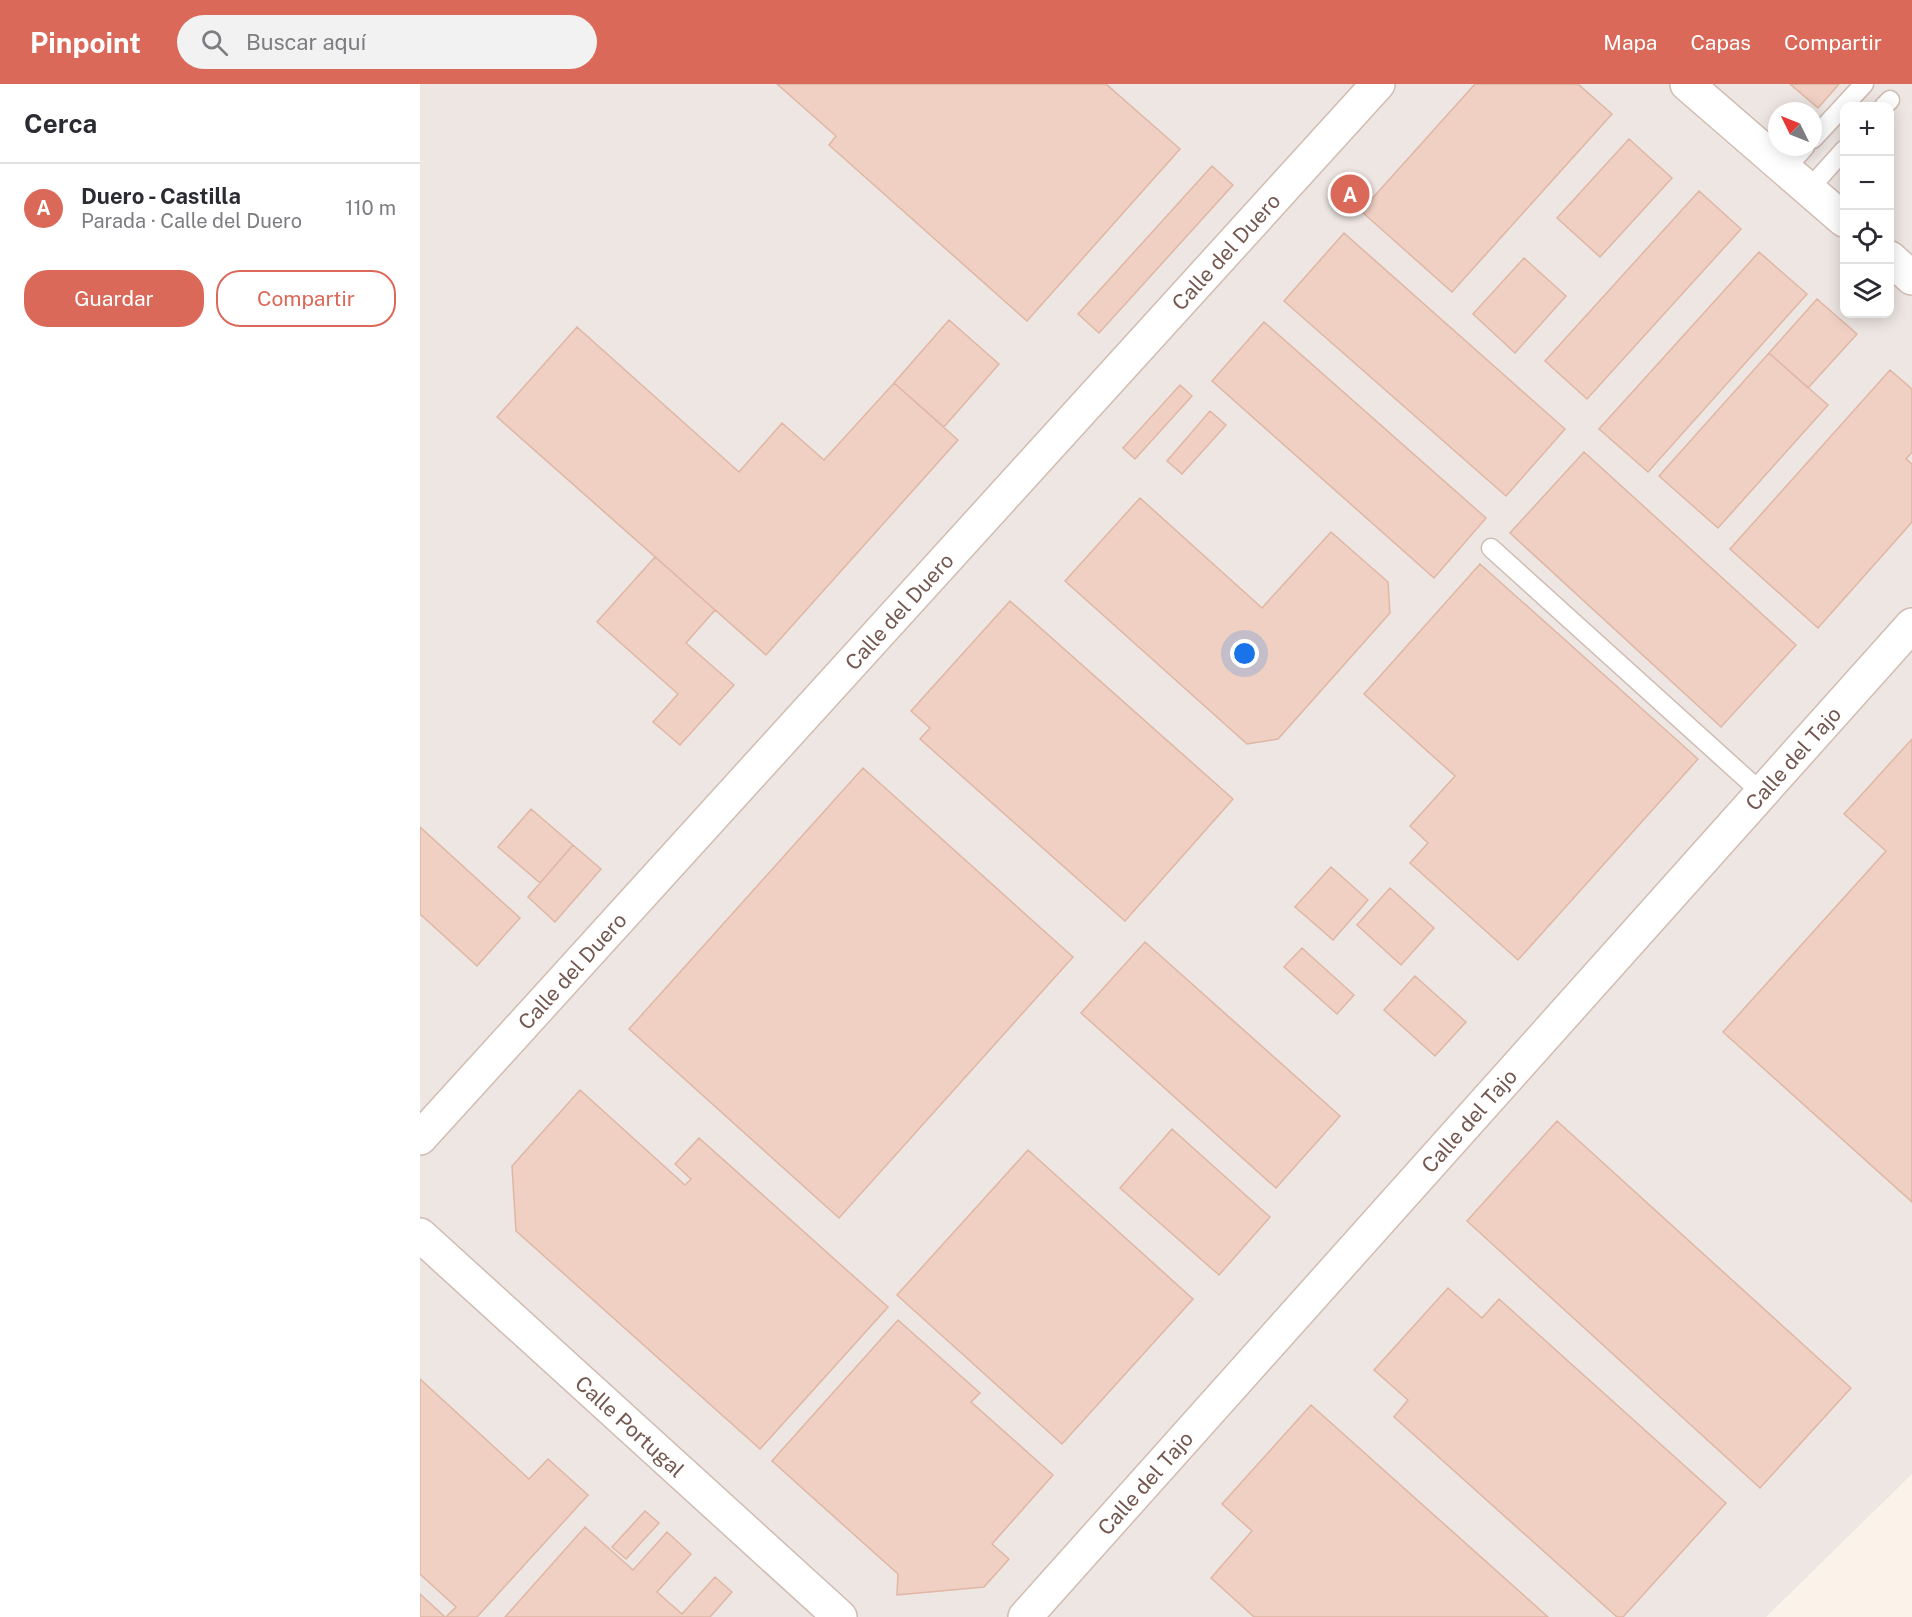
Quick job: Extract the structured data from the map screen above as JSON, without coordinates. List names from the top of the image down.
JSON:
{
  "streets": {
    "street": ["Calle del Duero", "Calle del Tajo", "Calle Portugal"]
  },
  "north": "top left",
  "page": {
    "header": "Pinpoint",
    "search": "Buscar aquí",
    "nav": ["Mapa", "Capas", "Compartir"],
    "heading": "Cerca",
    "map_buttons": ["+", "−"],
    "list": [
      {
        "mark": "A",
        "name": "Duero - Castilla",
        "note": "Parada · Calle del Duero",
        "value": "110 m"
      }
    ],
    "pins": "A",
    "buttons": ["Guardar", "Compartir"]
  }
}
